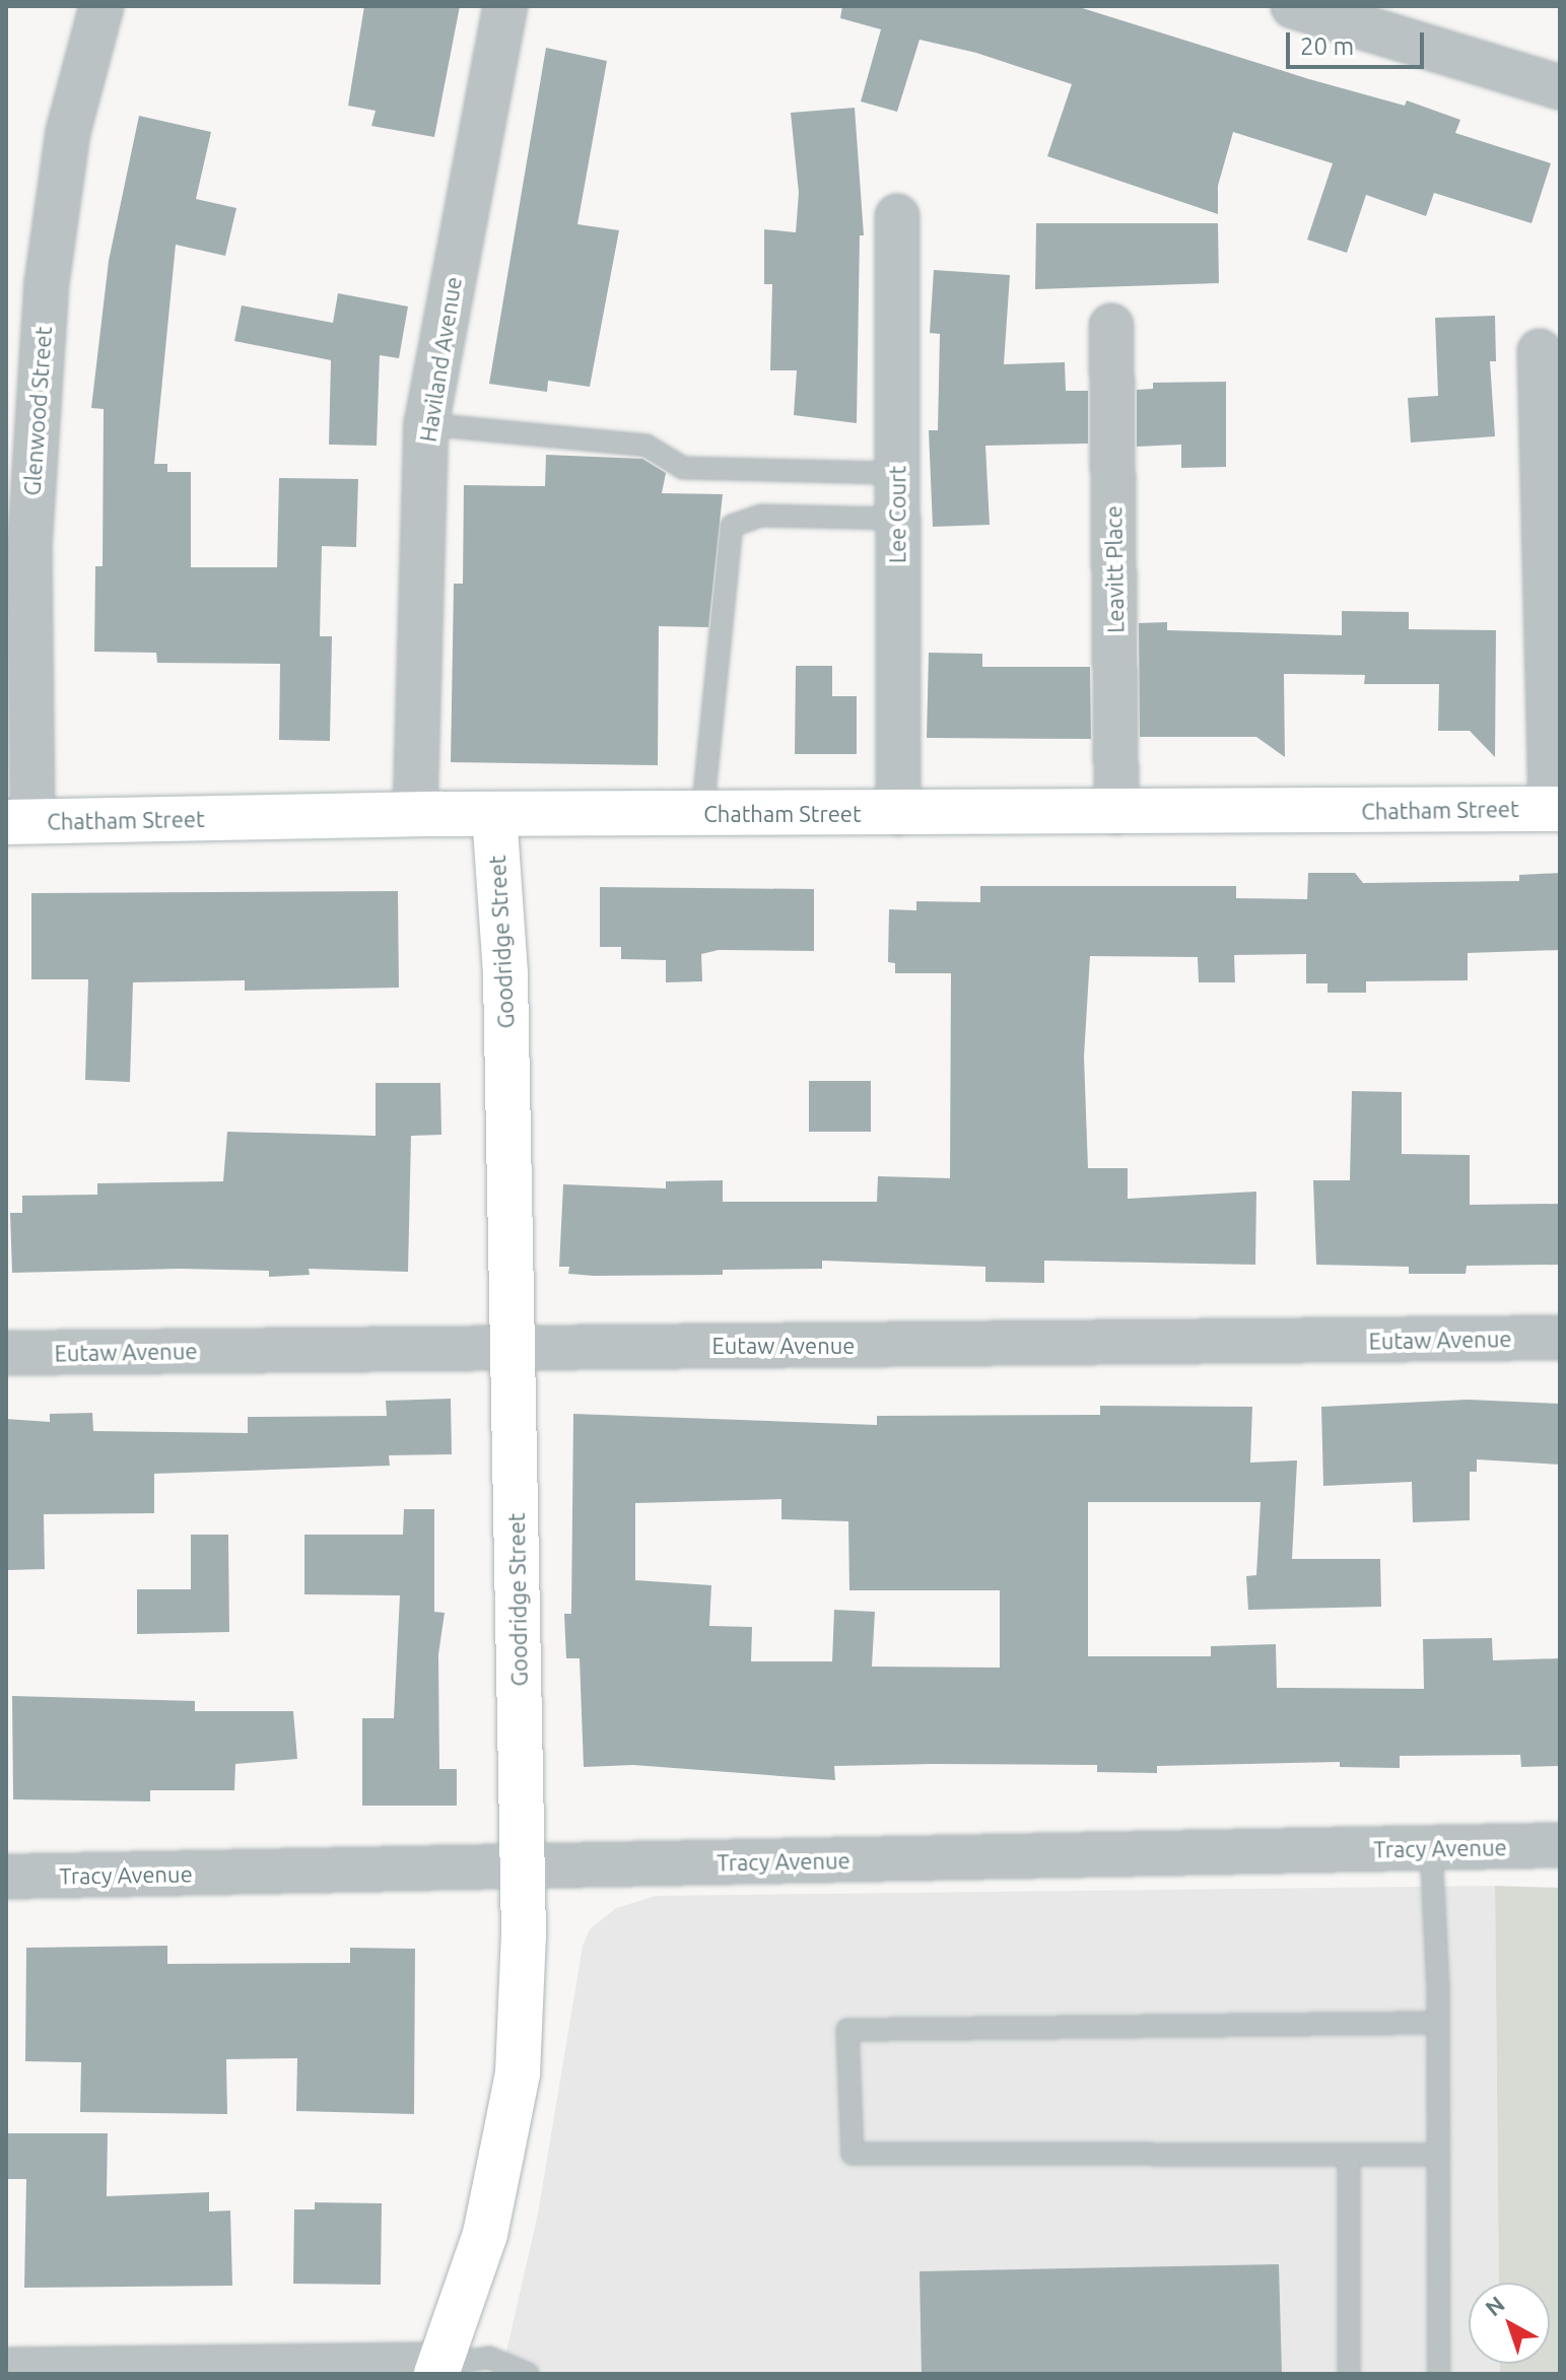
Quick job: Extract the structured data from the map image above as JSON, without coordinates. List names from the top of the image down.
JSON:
{
  "streets": {
    "street": [
      "Haviland Avenue",
      "Glenwood Street",
      "Lee Court",
      "Leavitt Place",
      "Chatham Street",
      "Goodridge Street",
      "Eutaw Avenue",
      "Tracy Avenue"
    ]
  },
  "crossings": [
    ["Haviland Avenue", "Chatham Street"],
    ["Glenwood Street", "Chatham Street"],
    ["Lee Court", "Chatham Street"],
    ["Leavitt Place", "Chatham Street"],
    ["Chatham Street", "Goodridge Street"],
    ["Goodridge Street", "Eutaw Avenue"],
    ["Goodridge Street", "Tracy Avenue"]
  ],
  "scale_bar": "20 m",
  "north": "top left"
}
